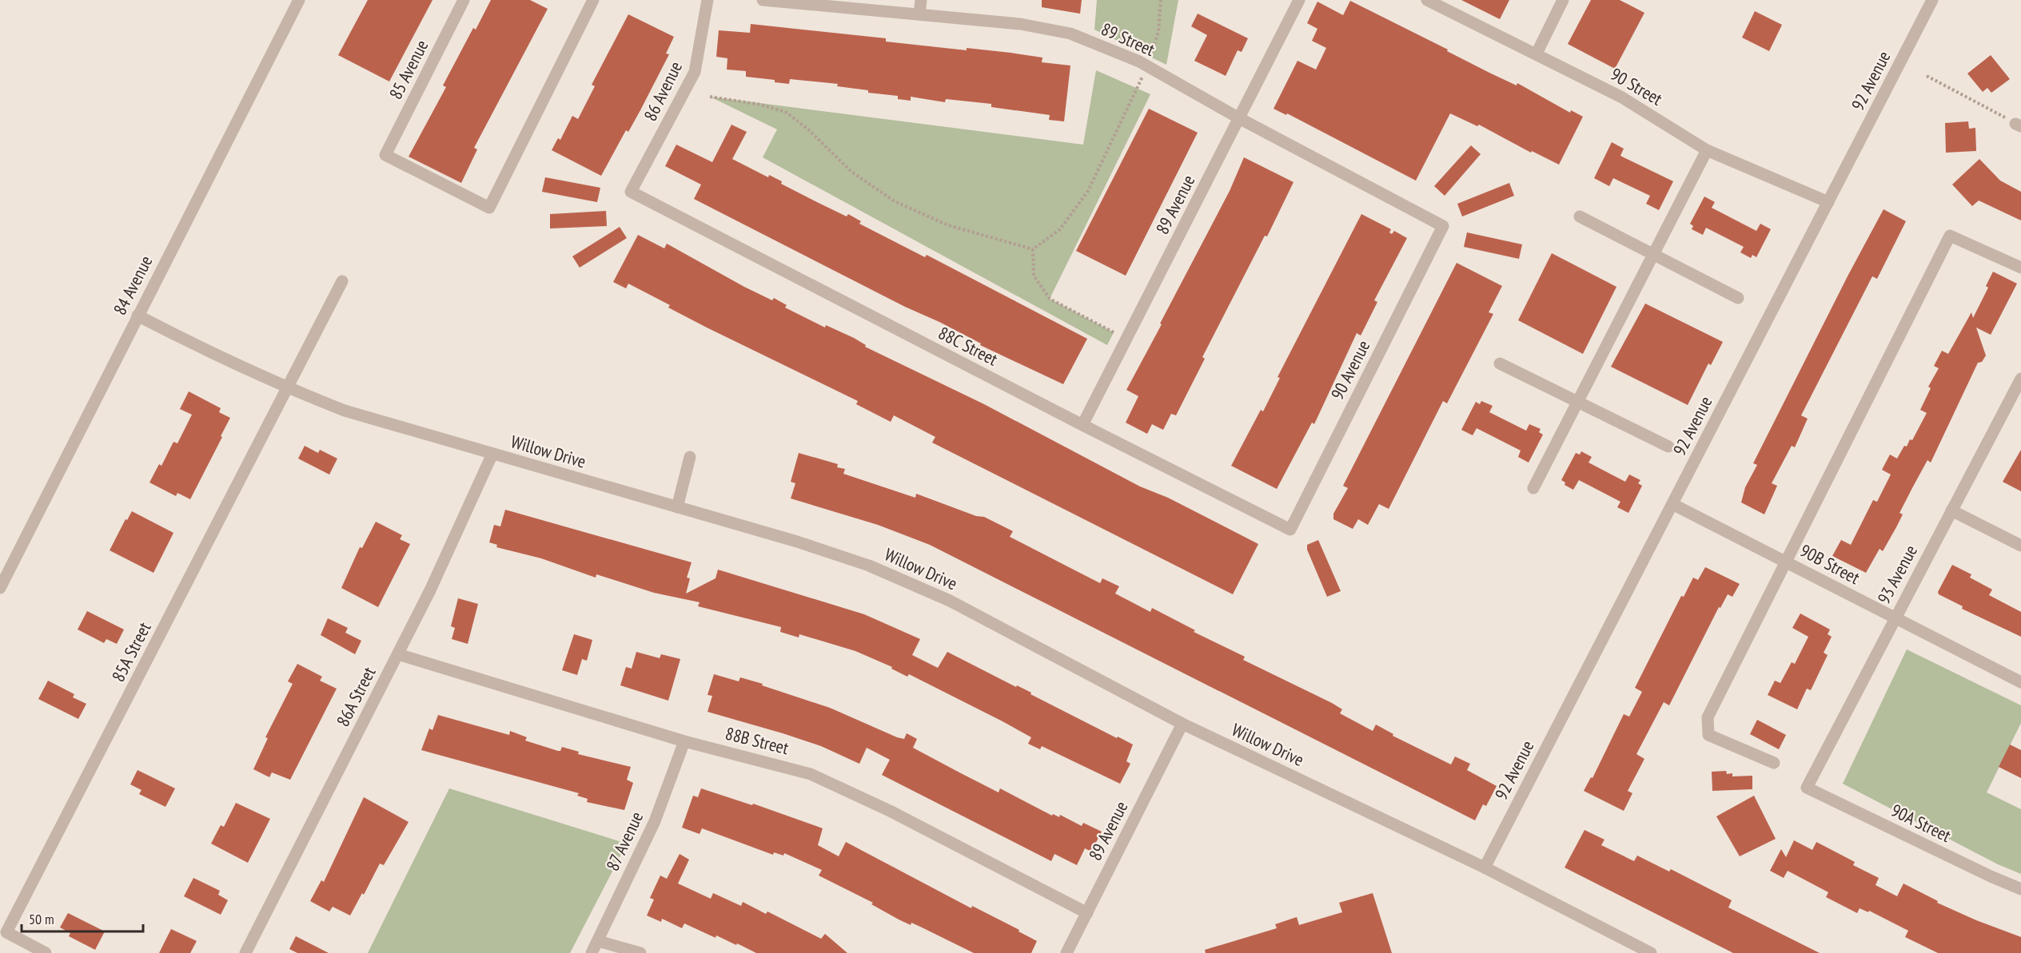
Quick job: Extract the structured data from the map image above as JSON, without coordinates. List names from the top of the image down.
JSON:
{
  "streets": {
    "street": [
      "89 Street",
      "85 Avenue",
      "92 Avenue",
      "90 Street",
      "86 Avenue",
      "89 Avenue",
      "84 Avenue",
      "88C Street",
      "90 Avenue",
      "Willow Drive",
      "90B Street",
      "93 Avenue",
      "85A Street",
      "86A Street",
      "88B Street",
      "90A Street",
      "87 Avenue"
    ]
  },
  "crossings": [
    ["89 Street", "89 Avenue"],
    ["89 Street", "90 Avenue"],
    ["92 Avenue", "90 Street"],
    ["92 Avenue", "Willow Drive"],
    ["92 Avenue", "90B Street"],
    ["86 Avenue", "88C Street"],
    ["89 Avenue", "88C Street"],
    ["89 Avenue", "Willow Drive"],
    ["89 Avenue", "88B Street"],
    ["84 Avenue", "Willow Drive"],
    ["88C Street", "90 Avenue"],
    ["Willow Drive", "85A Street"],
    ["Willow Drive", "86A Street"],
    ["90B Street", "93 Avenue"],
    ["93 Avenue", "90A Street"],
    ["86A Street", "88B Street"],
    ["88B Street", "87 Avenue"]
  ],
  "scale_bar": "50 m"
}
